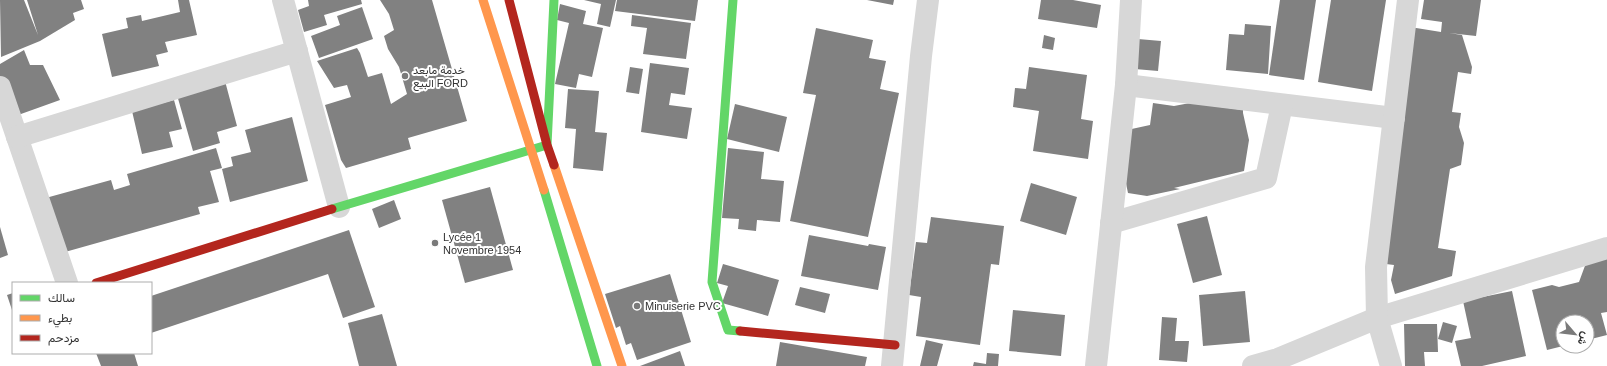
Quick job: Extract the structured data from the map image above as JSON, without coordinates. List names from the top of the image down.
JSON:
{
  "places": ["خدمة مابعد البيع FORD", "Lycée 1 Novembre 1954", "Minuiserie PVC"],
  "legend": ["سالك", "بطيء", "مزدحم"],
  "north": "bottom right"
}
